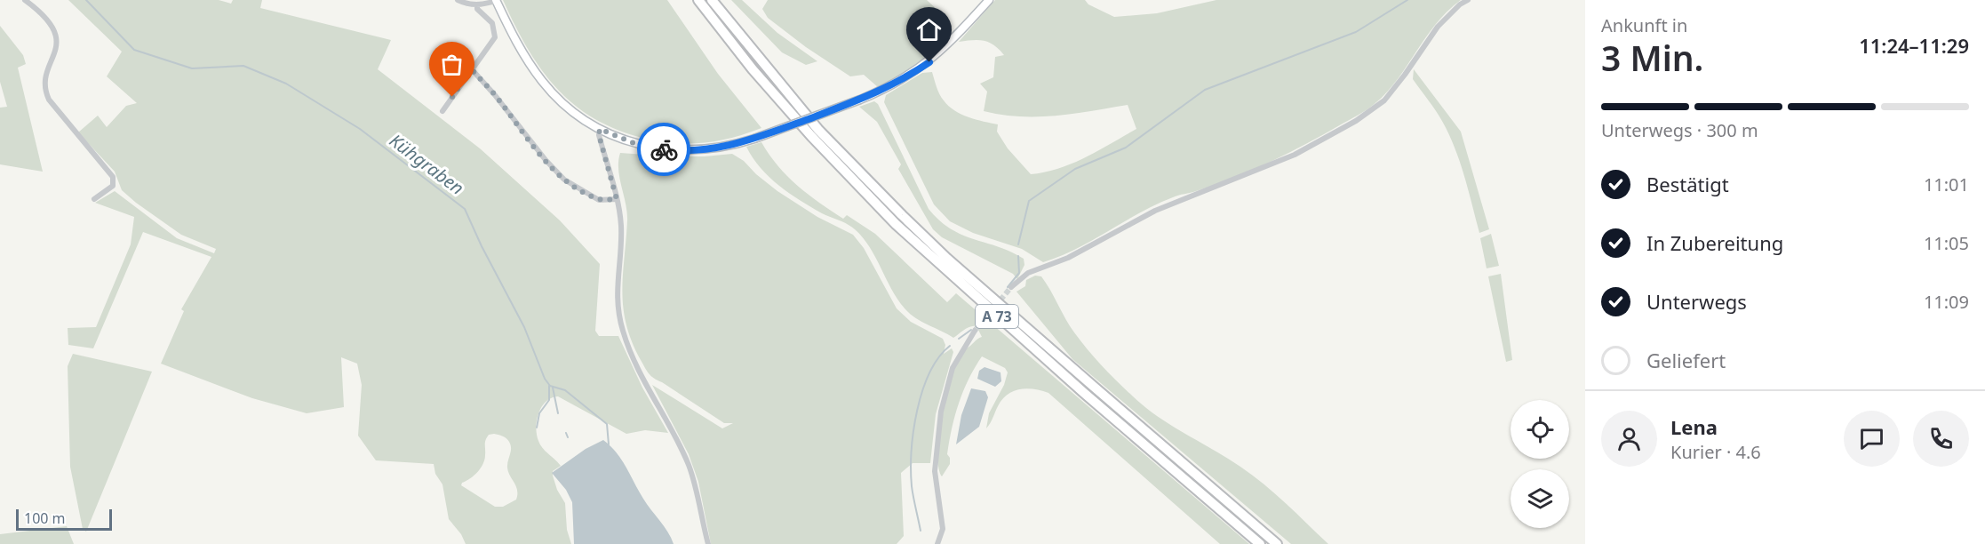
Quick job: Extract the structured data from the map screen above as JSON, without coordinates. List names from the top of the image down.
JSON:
{
  "streets": {
    "highway": ["A 73"]
  },
  "water": ["Kühgraben"],
  "scale_bar": "100 m",
  "page": {
    "heading": ["3 Min.", "Ankunft in", "11:24–11:29"],
    "panel": ["Lena", "Kurier · 4.6"],
    "bar": "Unterwegs · 300 m",
    "list": [
      ["Bestätigt", "11:01"],
      ["In Zubereitung", "11:05"],
      ["Unterwegs", "11:09"],
      "Geliefert"
    ],
    "scale": "100 m"
  }
}
